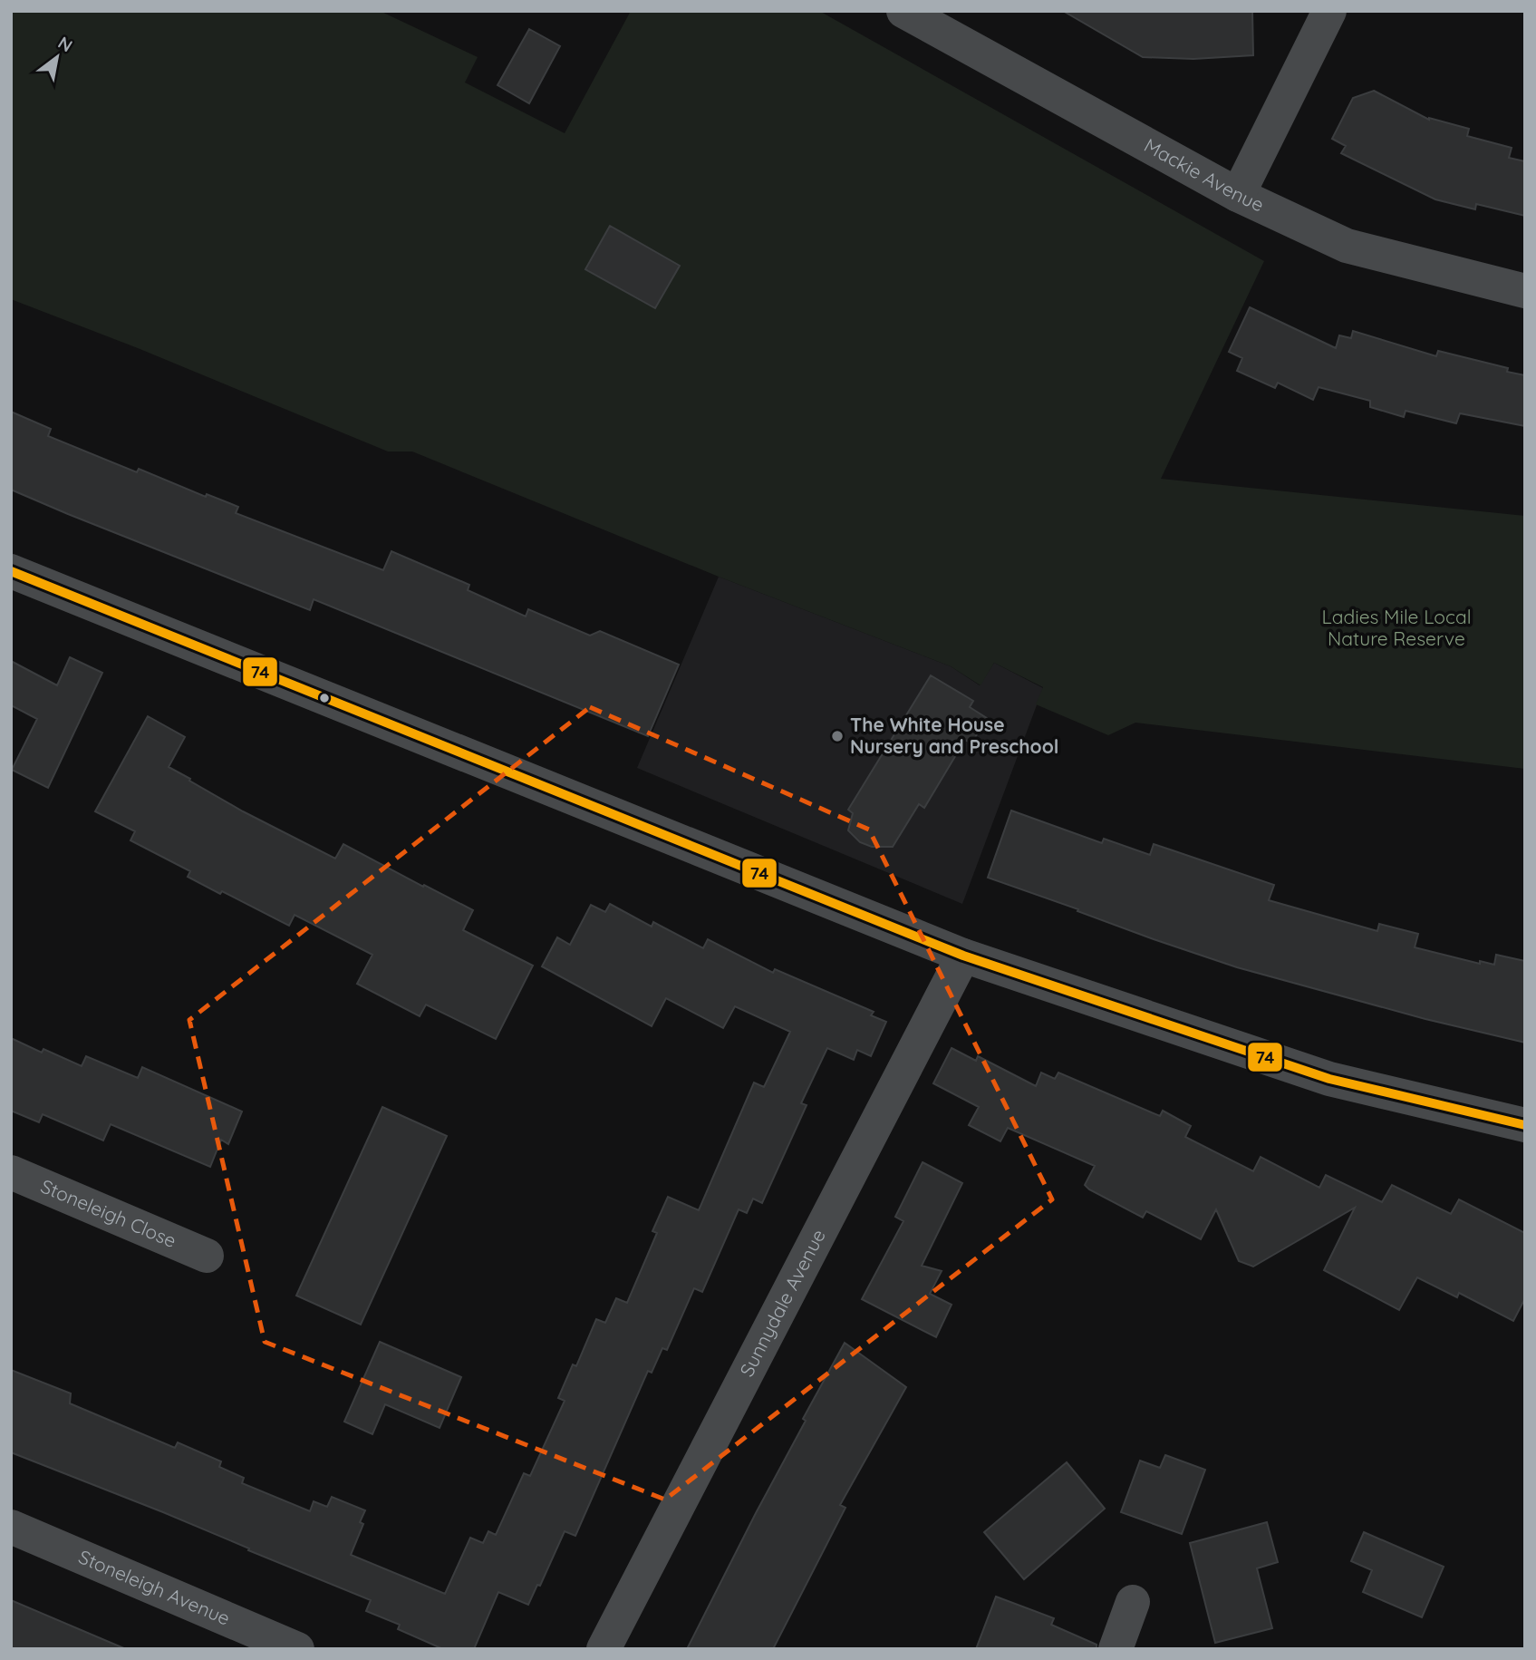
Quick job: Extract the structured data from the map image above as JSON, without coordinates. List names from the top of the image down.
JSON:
{
  "streets": {
    "street": [
      "Mackie Avenue",
      "Stoneleigh Close",
      "Sunnydale Avenue",
      "Stoneleigh Avenue"
    ]
  },
  "parks": ["Ladies Mile Local Nature Reserve"],
  "places": ["The White House Nursery and Preschool"],
  "lines": ["transit line 74"],
  "north": "top right"
}
